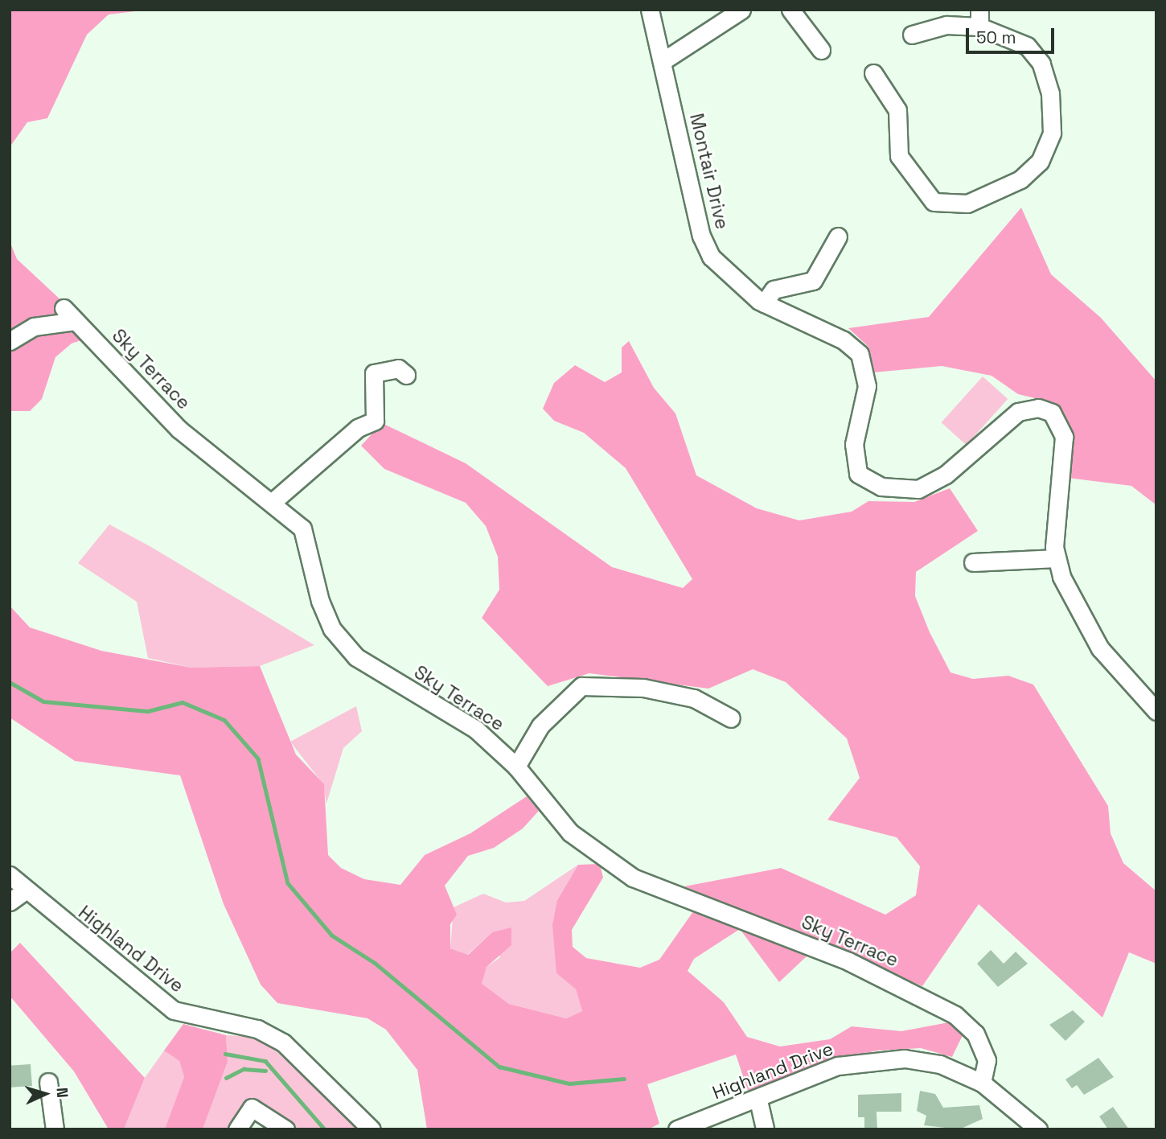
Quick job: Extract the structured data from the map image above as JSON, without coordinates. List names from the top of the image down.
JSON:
{
  "streets": {
    "street": ["Montair Drive", "Sky Terrace", "Highland Drive"]
  },
  "crossings": [
    ["Sky Terrace", "Highland Drive"]
  ],
  "scale_bar": "50 m",
  "north": "right"
}
